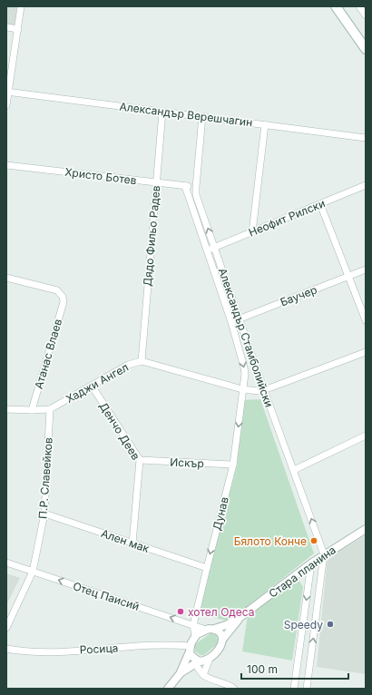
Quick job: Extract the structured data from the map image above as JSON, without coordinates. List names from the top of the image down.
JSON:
{
  "streets": {
    "street": [
      "Александър Верешчагин",
      "Христо Ботев",
      "Неофит Рилски",
      "Дядо Фильо Радев",
      "Баучер",
      "Александър Стамболийски",
      "Атанас Влаев",
      "Хаджи Ангел",
      "Денчо Деев",
      "Искър",
      "П.Р. Славейков",
      "Дунав",
      "Ален мак",
      "Стара планина",
      "Отец Паисий",
      "Росица"
    ]
  },
  "crossings": [
    ["Александър Верешчагин", "Дядо Фильо Радев"],
    ["Александър Верешчагин", "Александър Стамболийски"],
    ["Христо Ботев", "Дядо Фильо Радев"],
    ["Христо Ботев", "Александър Стамболийски"],
    ["Неофит Рилски", "Александър Стамболийски"],
    ["Дядо Фильо Радев", "Хаджи Ангел"],
    ["Баучер", "Александър Стамболийски"],
    ["Александър Стамболийски", "Хаджи Ангел"],
    ["Александър Стамболийски", "Дунав"],
    ["Александър Стамболийски", "Стара планина"],
    ["Атанас Влаев", "Хаджи Ангел"],
    ["Хаджи Ангел", "Денчо Деев"],
    ["Хаджи Ангел", "П.Р. Славейков"],
    ["Хаджи Ангел", "Дунав"],
    ["Денчо Деев", "Искър"],
    ["Денчо Деев", "Ален мак"],
    ["Искър", "Дунав"],
    ["П.Р. Славейков", "Ален мак"],
    ["П.Р. Славейков", "Отец Паисий"],
    ["Дунав", "Ален мак"],
    ["Дунав", "Стара планина"],
    ["Дунав", "Отец Паисий"],
    ["Дунав", "Росица"],
    ["Стара планина", "Отец Паисий"],
    ["Стара планина", "Росица"],
    ["Отец Паисий", "Росица"]
  ],
  "one_way": ["Дунав", "Отец Паисий"],
  "places": ["Бялото Конче", "хотел Одеса", "Speedy"],
  "scale_bar": "100 m"
}
